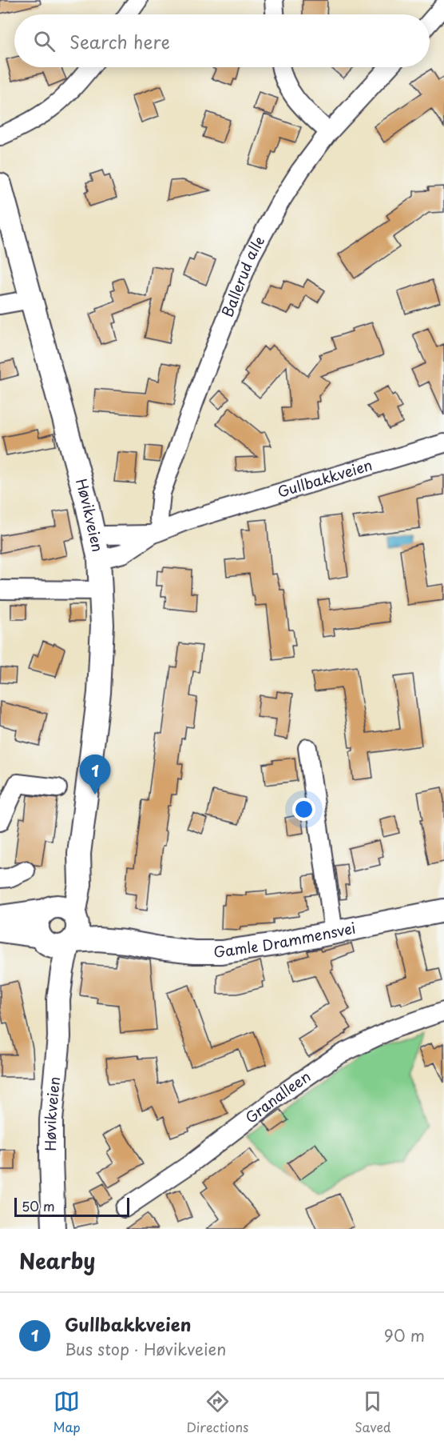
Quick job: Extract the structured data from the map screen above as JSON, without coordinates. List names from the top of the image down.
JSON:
{
  "streets": {
    "main road": ["Høvikveien", "Gamle Drammensvei"],
    "street": ["Ballerud alle", "Gullbakkveien", "Granalleen"]
  },
  "crossings": [
    ["Ballerud alle", "Gullbakkveien"],
    ["Gullbakkveien", "Høvikveien"],
    ["Høvikveien", "Gamle Drammensvei"]
  ],
  "scale_bar": "50 m",
  "page": {
    "search": "Search here",
    "pins": "1",
    "scale": "50 m",
    "heading": "Nearby",
    "list": [
      {
        "mark": "1",
        "name": "Gullbakkveien",
        "note": "Bus stop · Høvikveien",
        "value": "90 m"
      }
    ],
    "nav": ["Map", "Directions", "Saved"]
  }
}
